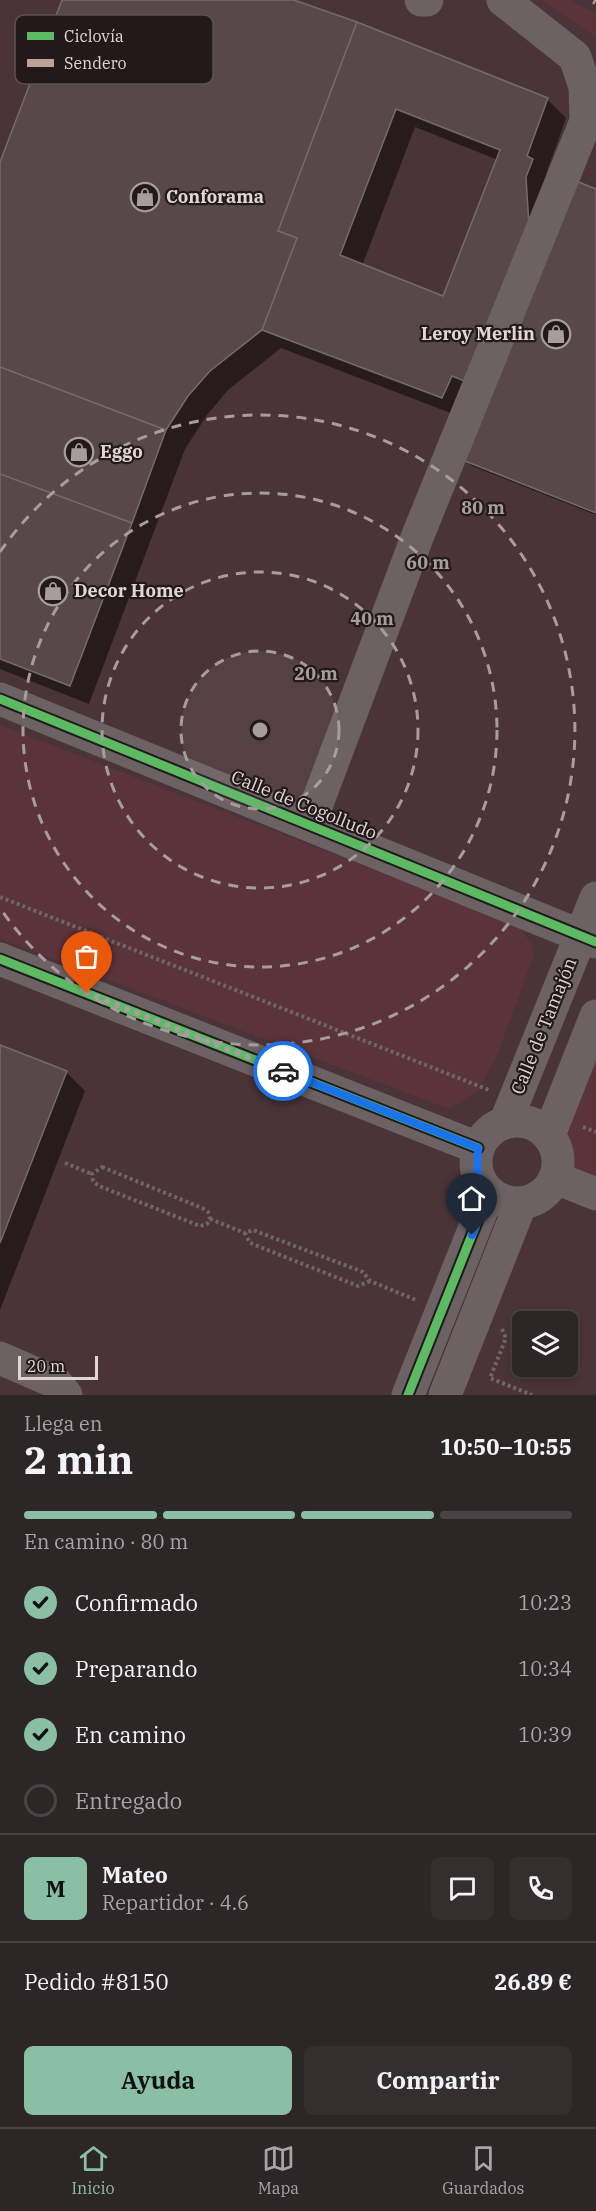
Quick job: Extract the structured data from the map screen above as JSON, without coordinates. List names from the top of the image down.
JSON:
{
  "streets": {
    "street": ["Calle de Cogolludo", "Calle de Tamajón"]
  },
  "crossings": [
    ["Calle de Cogolludo", "Calle de Tamajón"]
  ],
  "places": {
    "shop": [
      "Conforama",
      "Leroy Merlin",
      "Eggo",
      "Decor Home"
    ]
  },
  "legend": ["Ciclovía", "Sendero"],
  "scale_bar": "20 m",
  "page": {
    "scale": "20 m",
    "heading": ["2 min", "Llega en", "10:50–10:55"],
    "panel": [
      "Mateo",
      "Repartidor · 4.6",
      "Pedido #8150",
      "26.89 €"
    ],
    "bar": "En camino · 80 m",
    "list": [
      ["Confirmado", "10:23"],
      ["Preparando", "10:34"],
      ["En camino", "10:39"],
      "Entregado"
    ],
    "round": "M",
    "buttons": ["Ayuda", "Compartir"],
    "tabs": ["Inicio", "Mapa", "Guardados"]
  },
  "rings": [
    "80 m",
    "60 m",
    "40 m",
    "20 m"
  ]
}
